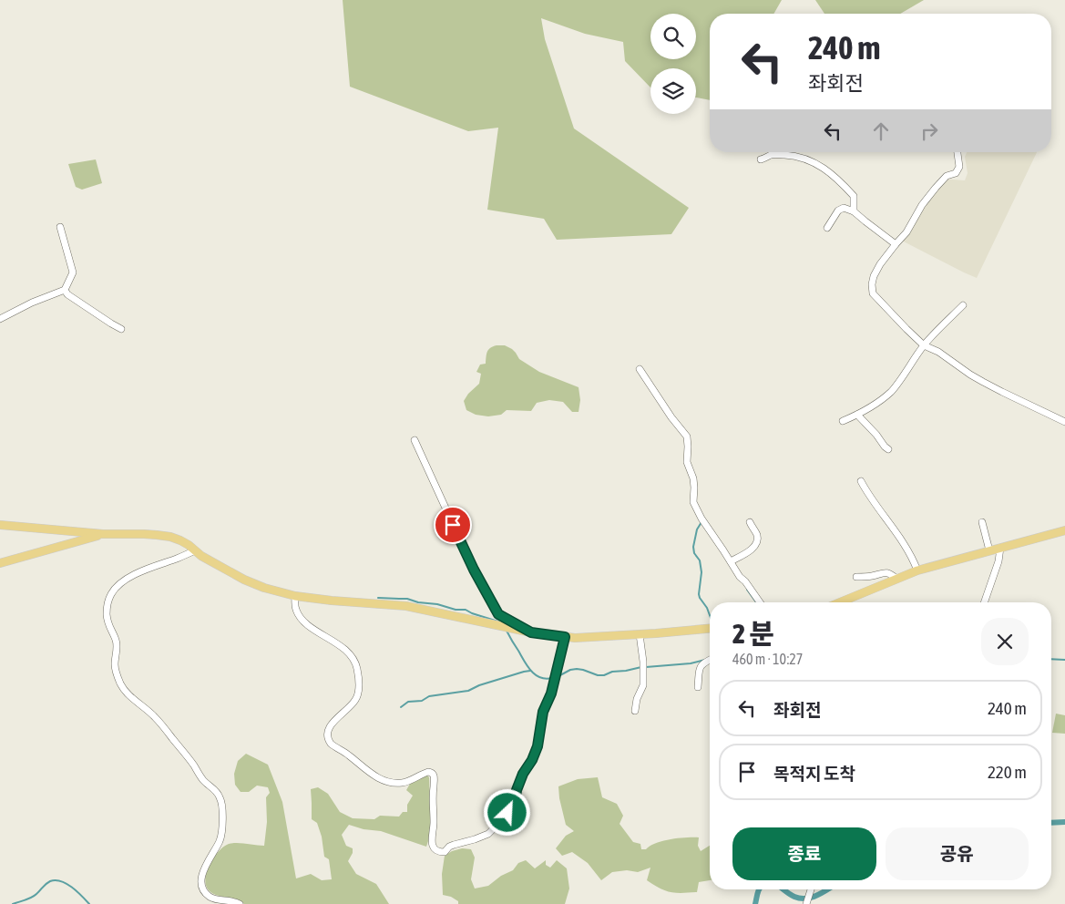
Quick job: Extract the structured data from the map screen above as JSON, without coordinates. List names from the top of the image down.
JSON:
{
  "page": {
    "turn": ["240 m", "좌회전"],
    "heading": ["2 분", "460 m · 10:27"],
    "list": [
      {
        "name": "좌회전",
        "value": "240 m"
      },
      {
        "name": "목적지 도착",
        "value": "220 m"
      }
    ],
    "buttons": ["종료", "공유"]
  }
}
